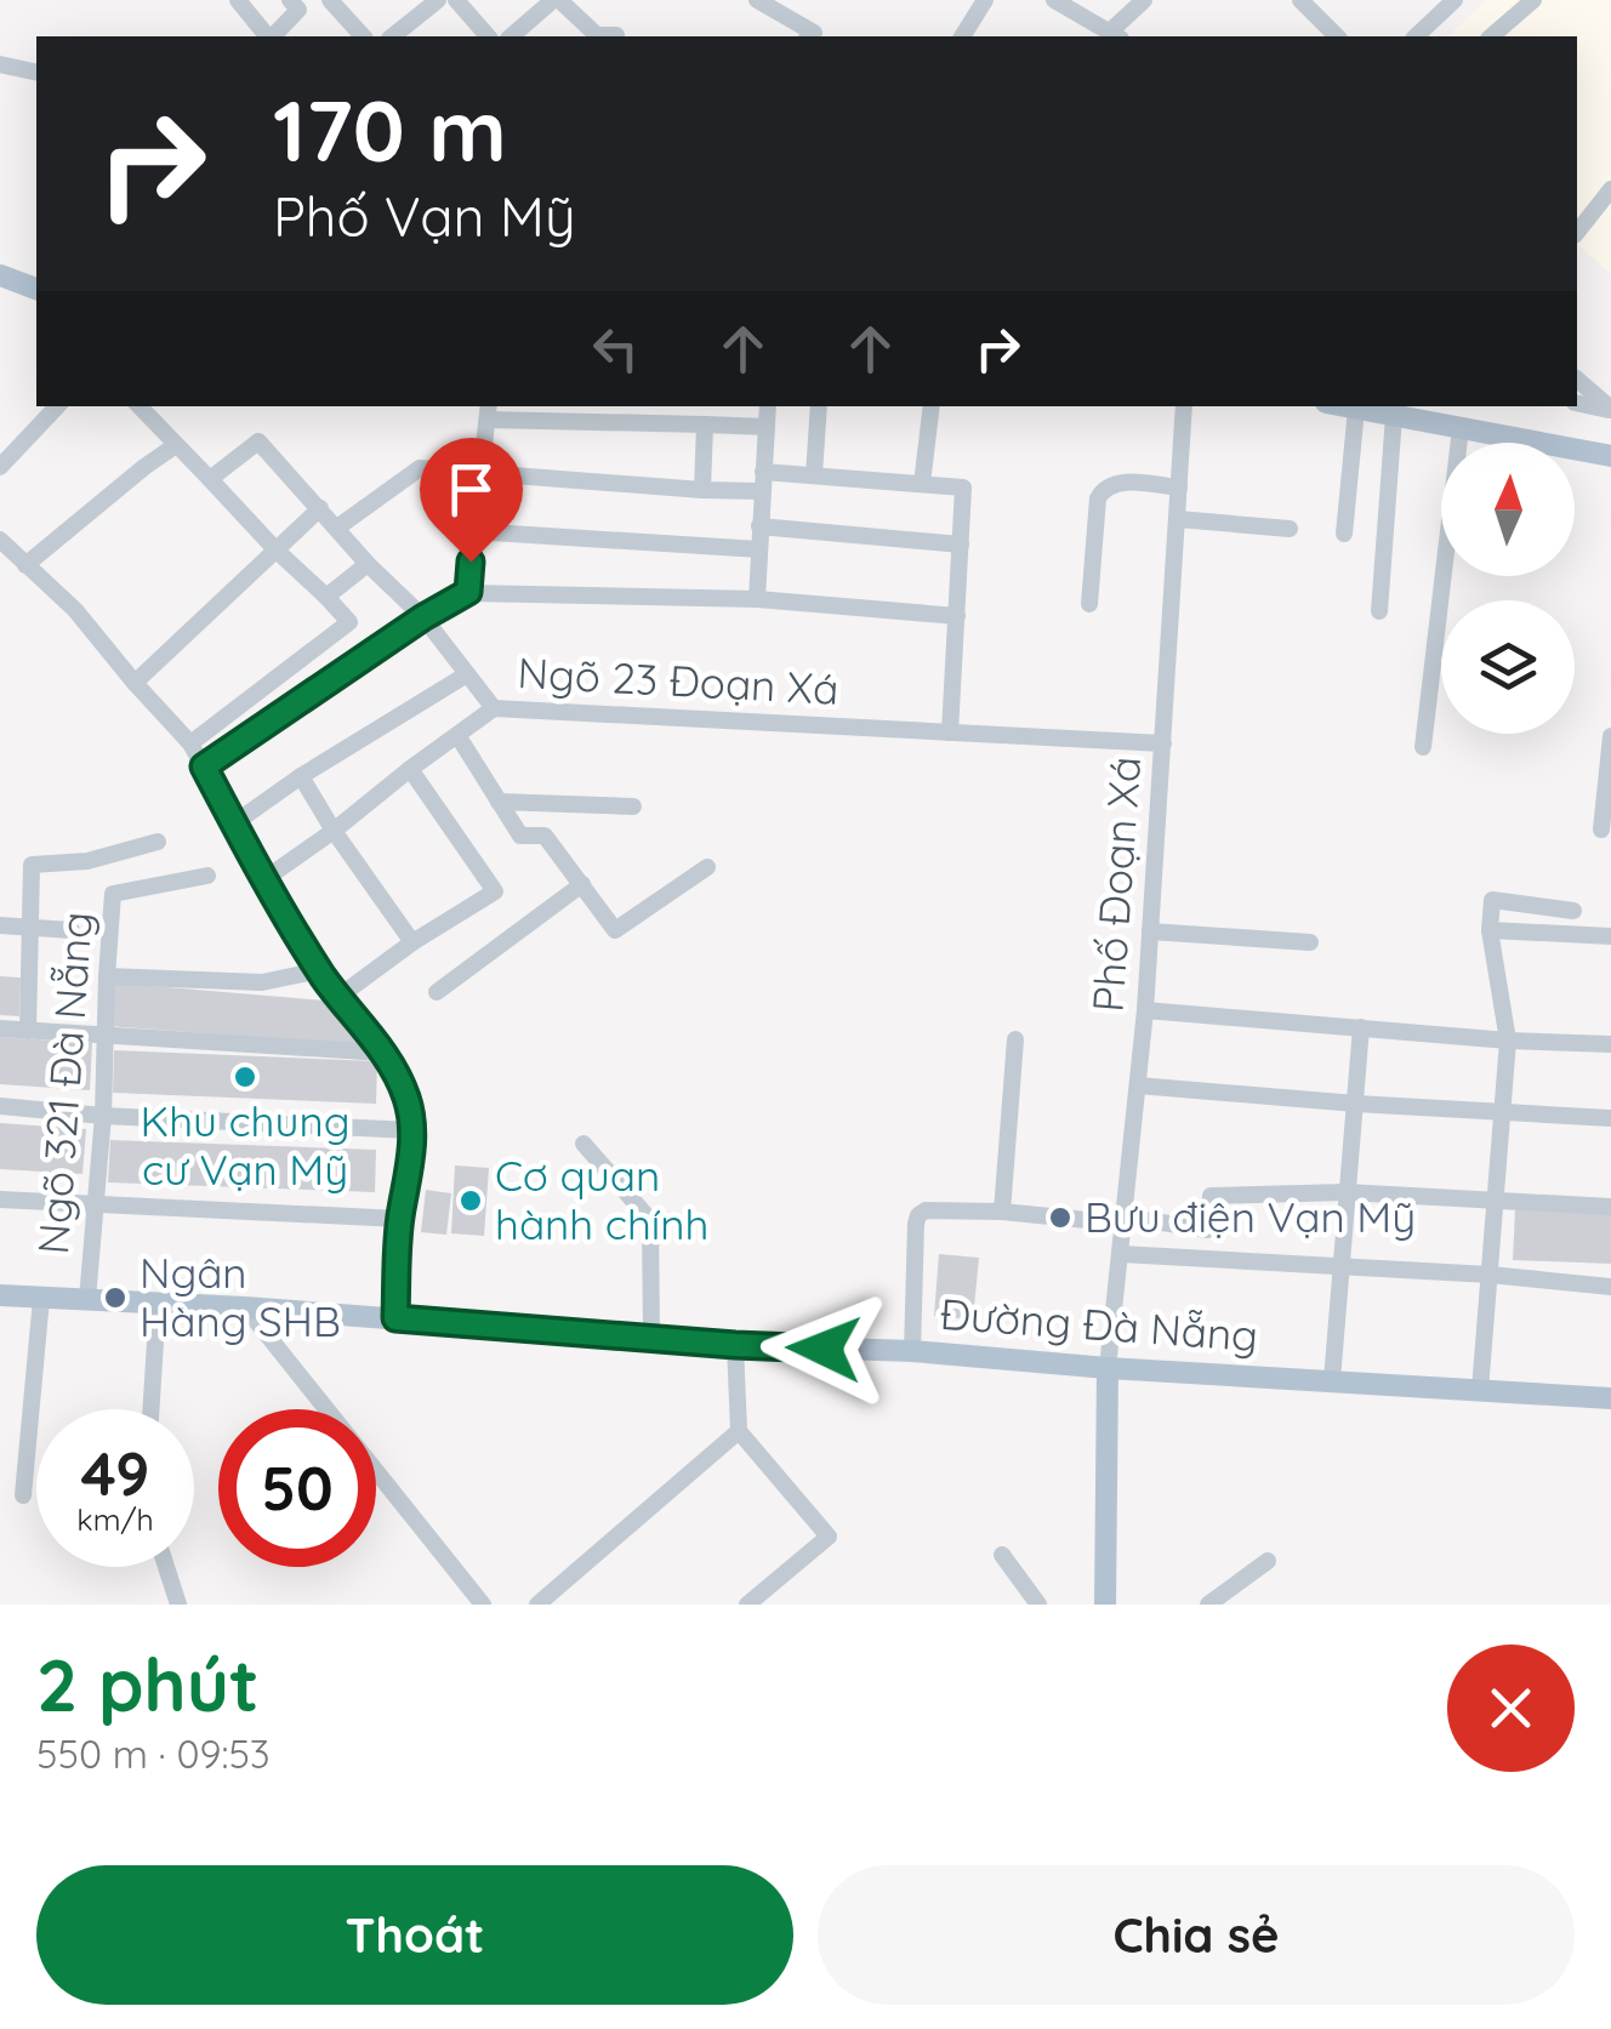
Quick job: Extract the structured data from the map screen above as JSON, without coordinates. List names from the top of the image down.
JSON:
{
  "streets": {
    "main road": ["Đường Đà Nẵng"],
    "street": ["Ngõ 23 Đoạn Xá", "Phố Đoạn Xá", "Ngõ 321 Đà Nẵng"]
  },
  "crossings": [
    ["Ngõ 23 Đoạn Xá", "Phố Đoạn Xá"],
    ["Phố Đoạn Xá", "Đường Đà Nẵng"],
    ["Ngõ 321 Đà Nẵng", "Đường Đà Nẵng"]
  ],
  "places": [
    "Khu chung cư Vạn Mỹ",
    "Cơ quan hành chính",
    "Bưu điện Vạn Mỹ",
    "Ngân Hàng SHB"
  ],
  "north": "top",
  "page": {
    "turn": ["170 m", "Phố Vạn Mỹ"],
    "speed": "49 km/h",
    "limit": "50",
    "heading": ["2 phút", "550 m · 09:53"],
    "buttons": ["Thoát", "Chia sẻ"]
  }
}
